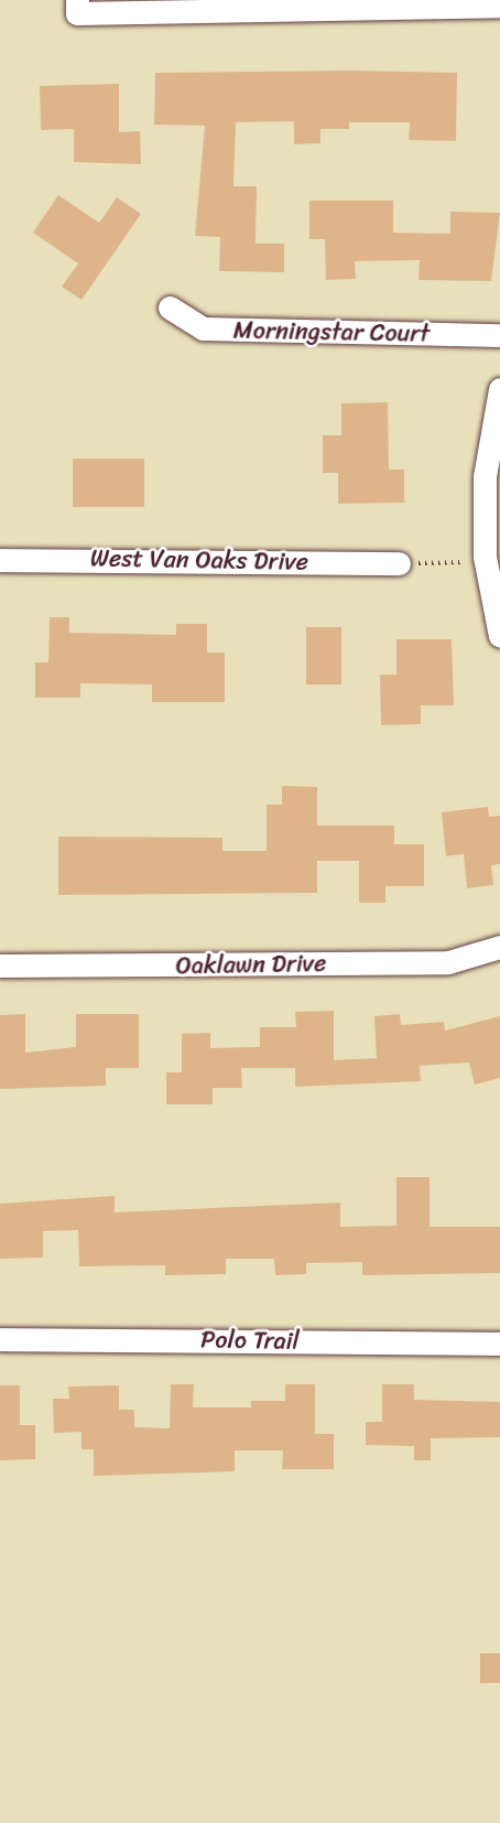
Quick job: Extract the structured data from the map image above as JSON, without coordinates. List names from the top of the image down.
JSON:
{
  "streets": {
    "street": [
      "Morningstar Court",
      "West Van Oaks Drive",
      "Oaklawn Drive",
      "Polo Trail"
    ]
  }
}
